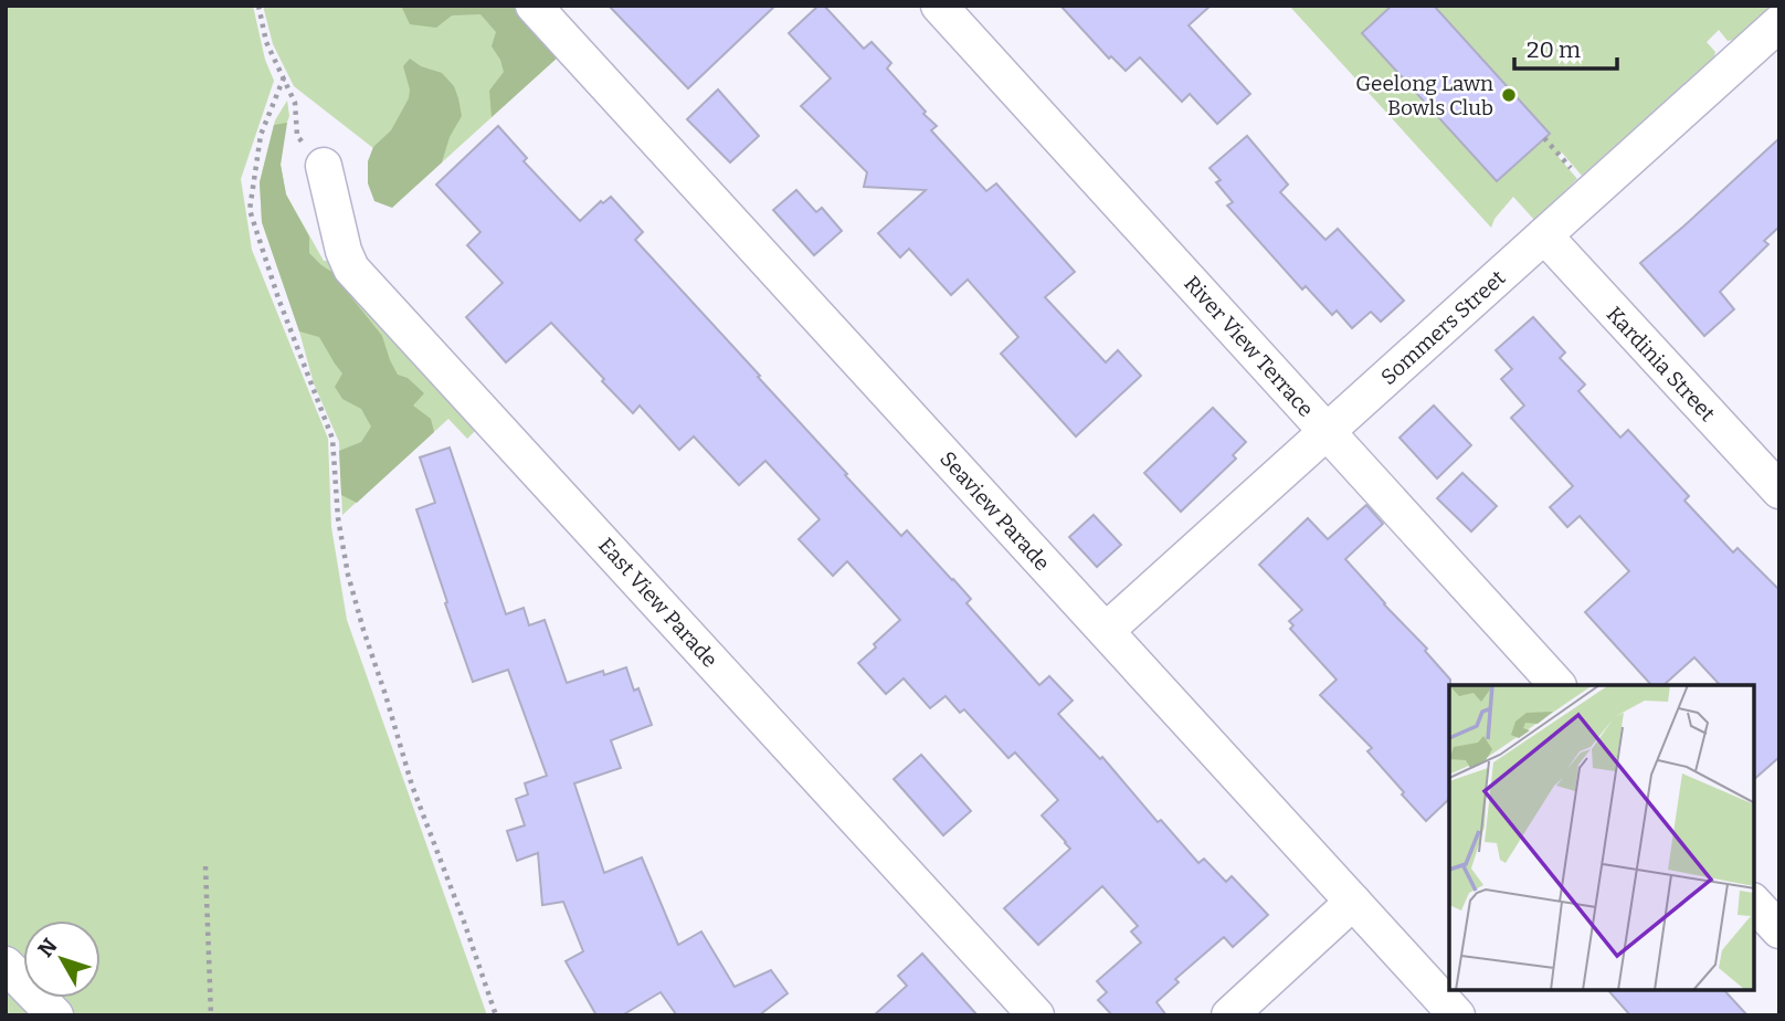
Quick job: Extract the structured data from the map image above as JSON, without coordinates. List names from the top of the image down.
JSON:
{
  "streets": {
    "street": [
      "Sommers Street",
      "River View Terrace",
      "Kardinia Street",
      "Seaview Parade",
      "East View Parade"
    ]
  },
  "crossings": [
    ["Sommers Street", "River View Terrace"],
    ["Sommers Street", "Kardinia Street"],
    ["Sommers Street", "Seaview Parade"]
  ],
  "places": ["Geelong Lawn Bowls Club"],
  "scale_bar": "20 m",
  "north": "top left"
}
